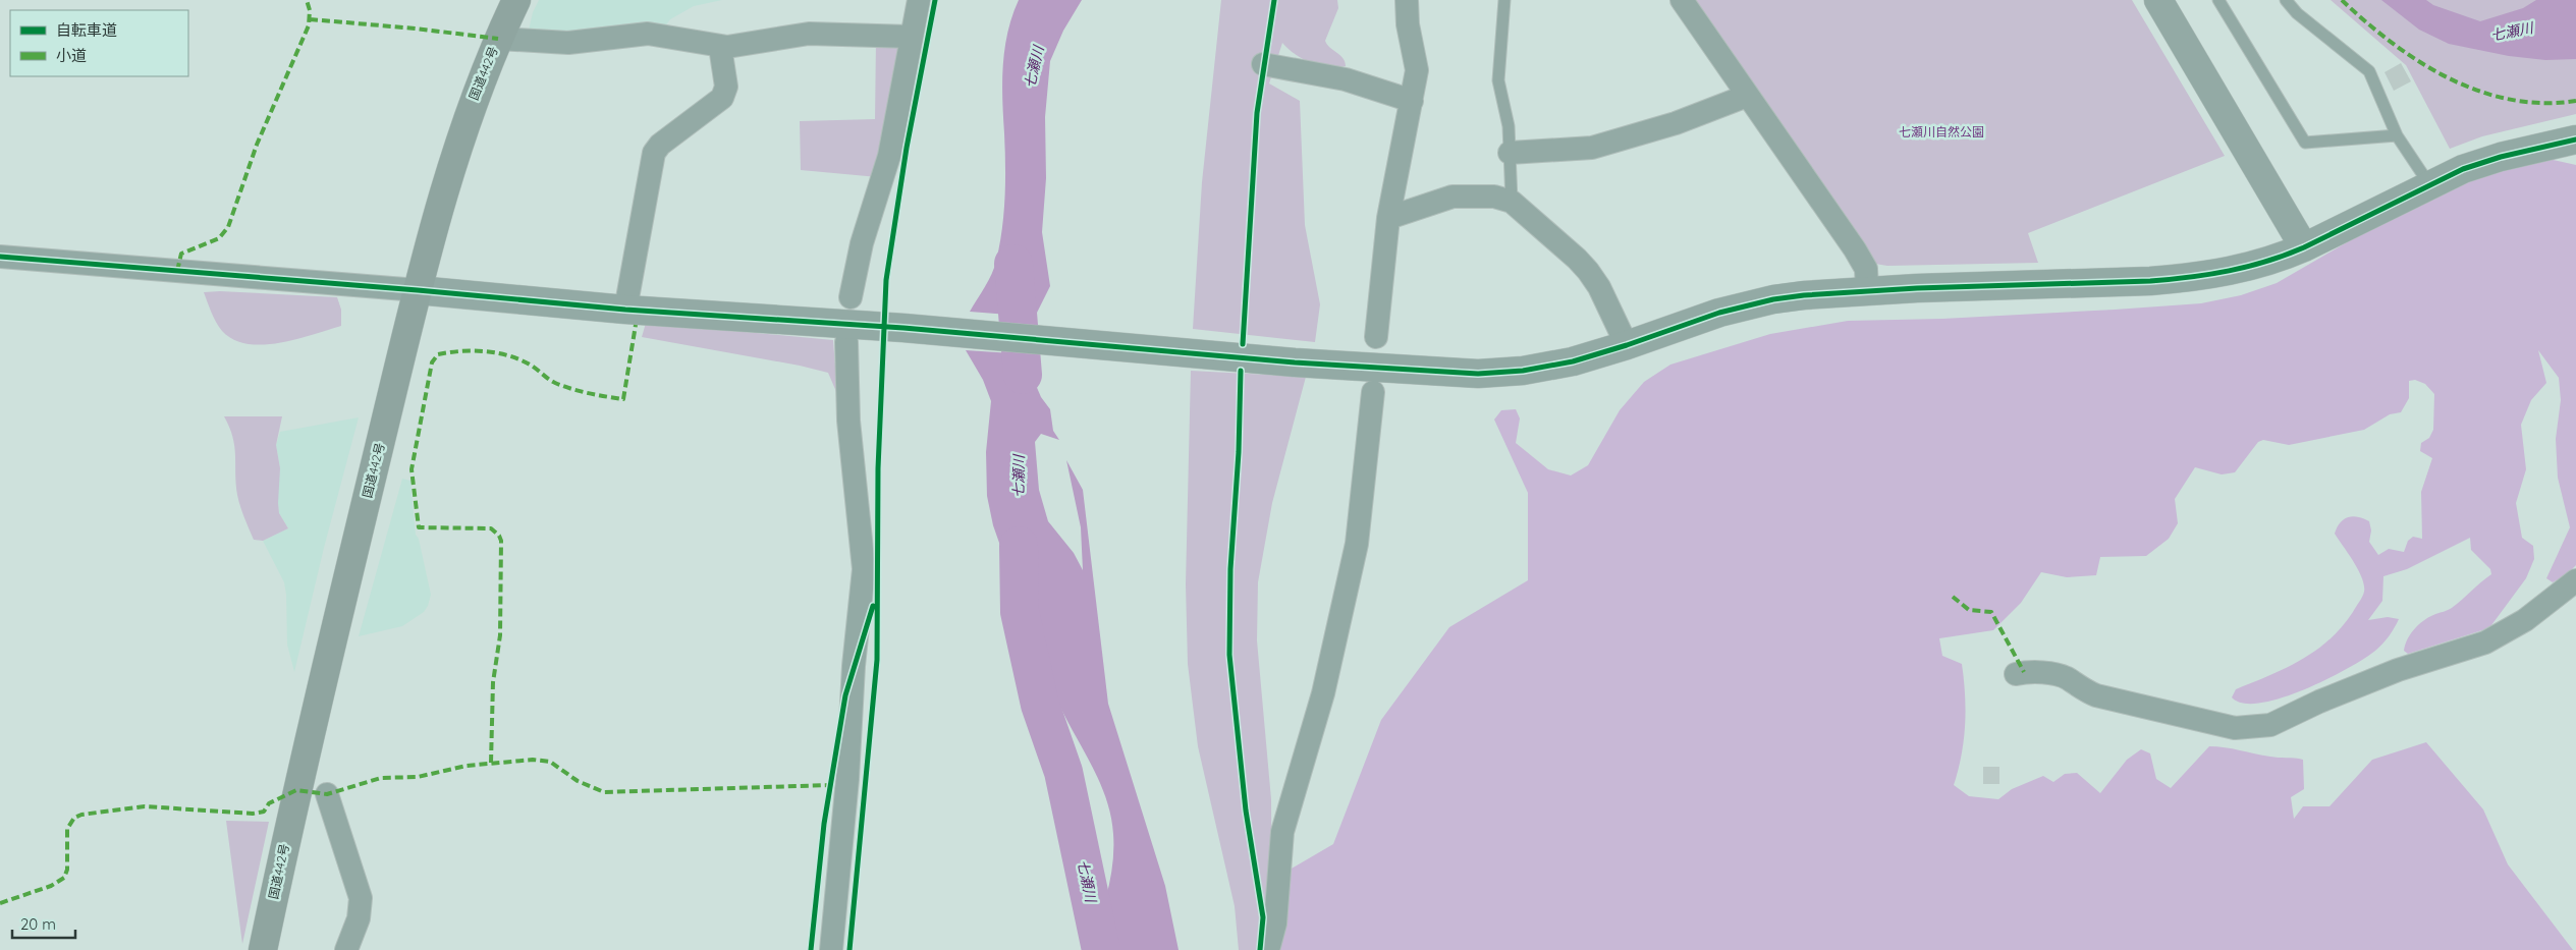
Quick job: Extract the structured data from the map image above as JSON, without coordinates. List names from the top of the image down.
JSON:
{
  "streets": {
    "highway": ["国道442号"]
  },
  "water": ["七瀬川"],
  "parks": ["七瀬川自然公園"],
  "legend": ["自転車道", "小道"],
  "scale_bar": "20 m"
}
